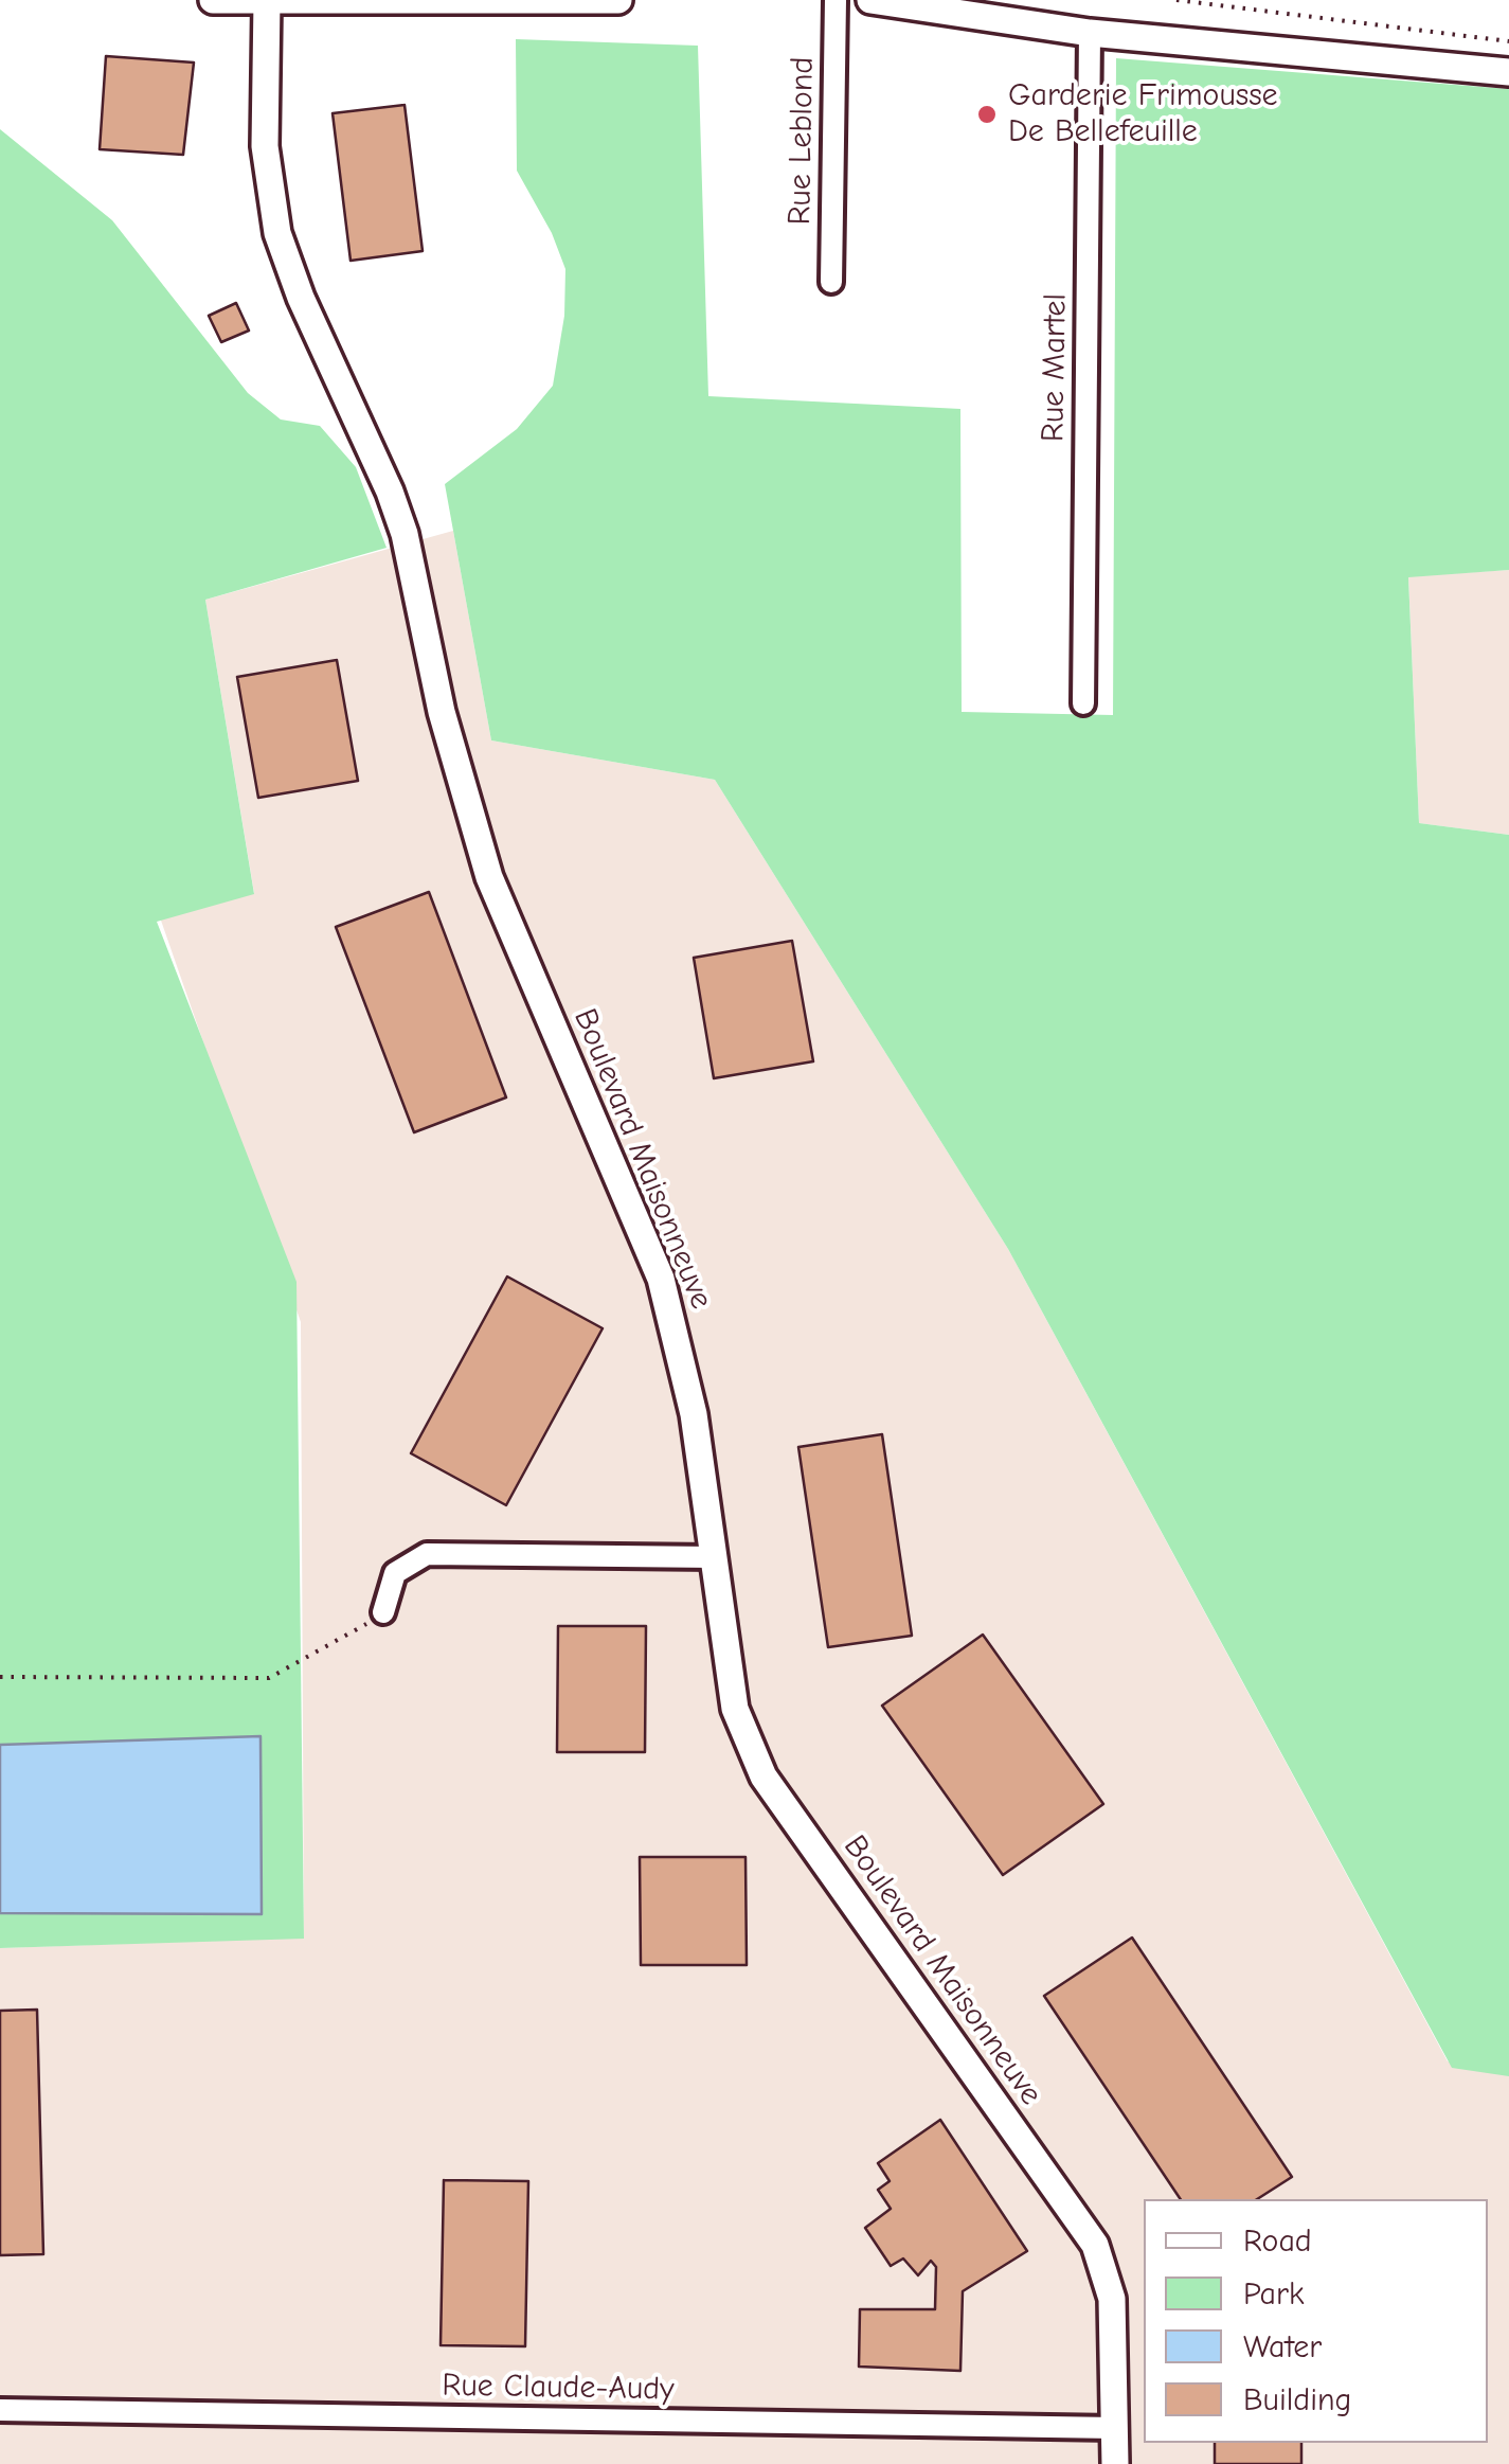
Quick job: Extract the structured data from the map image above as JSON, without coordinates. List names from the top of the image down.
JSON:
{
  "streets": {
    "street": [
      "Rue Leblond",
      "Rue Martel",
      "Boulevard Maisonneuve",
      "Rue Claude-Audy"
    ]
  },
  "crossings": [
    ["Boulevard Maisonneuve", "Rue Claude-Audy"]
  ],
  "places": ["Garderie Frimousse De Bellefeuille"],
  "legend": [
    "Road",
    "Park",
    "Water",
    "Building"
  ]
}
